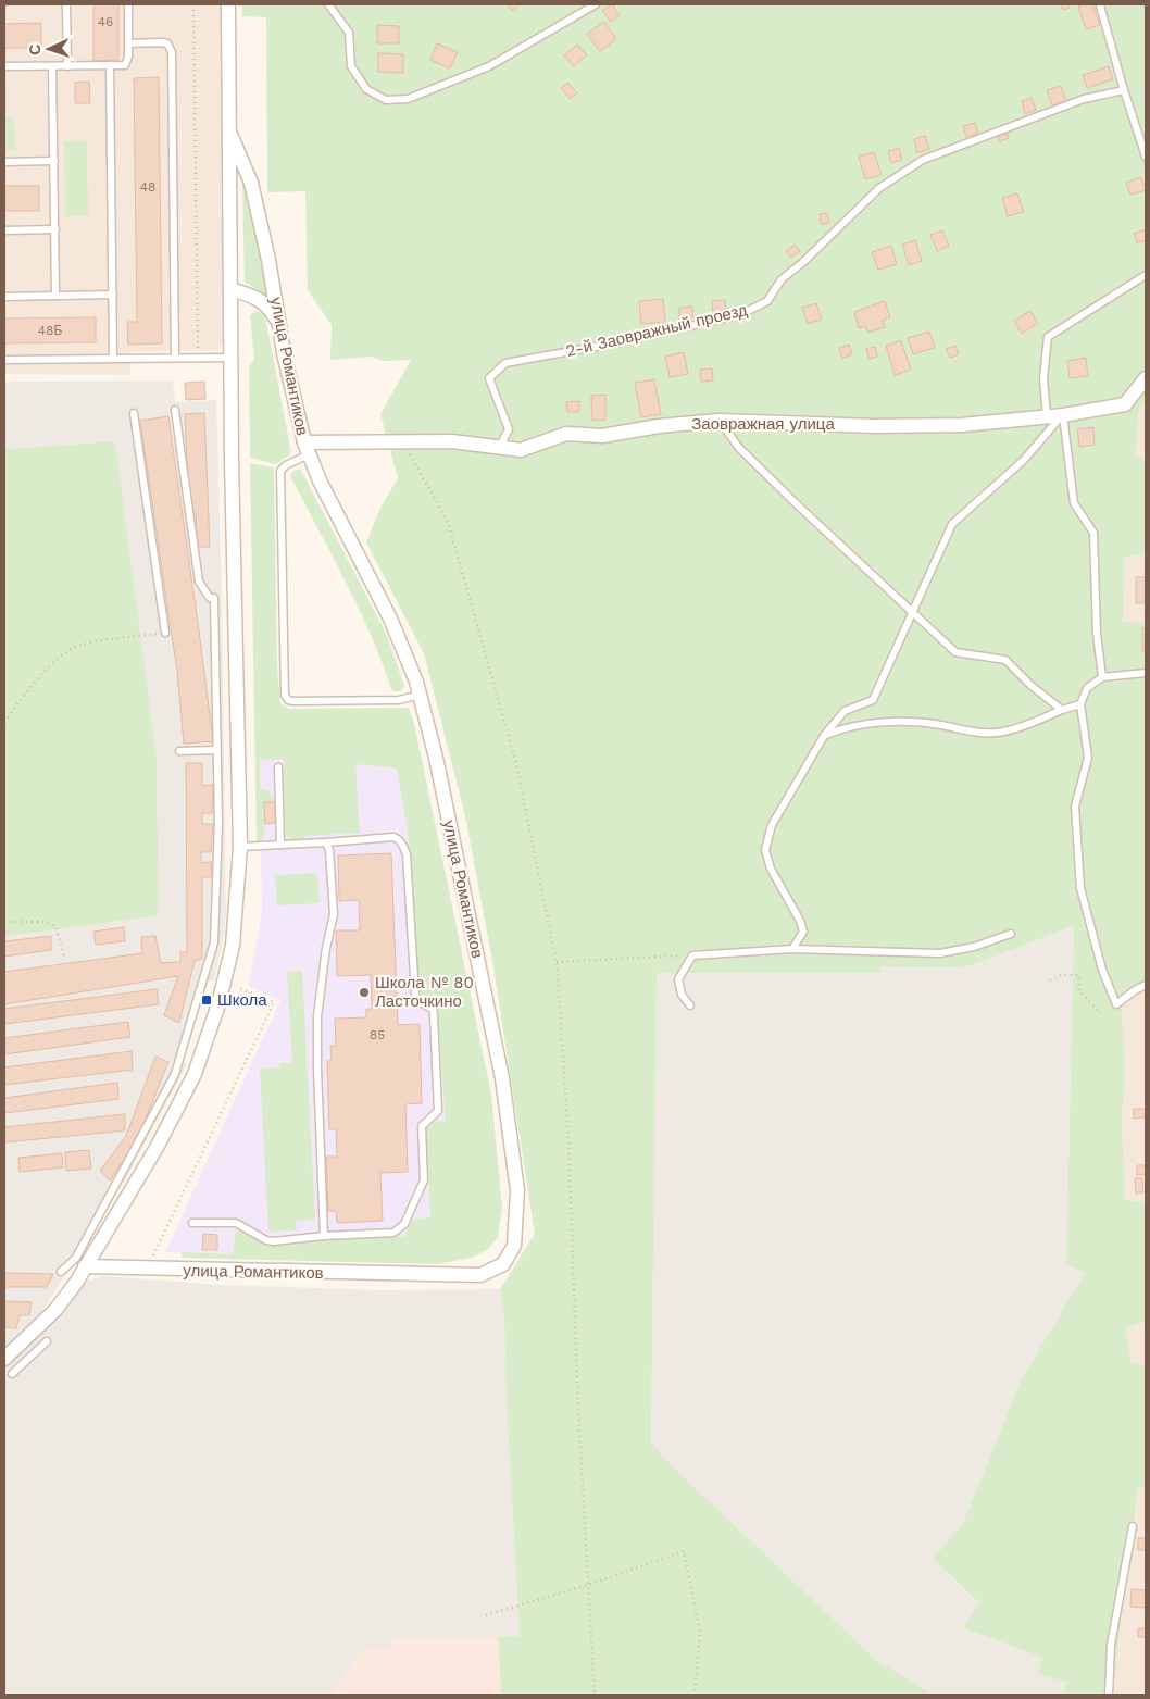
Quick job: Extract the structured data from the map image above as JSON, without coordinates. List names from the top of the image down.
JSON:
{
  "streets": {
    "street": ["улица Романтиков", "Заовражная улица"],
    "lane": ["2-й Заовражный проезд"]
  },
  "crossings": [
    ["2-й Заовражный проезд", "Заовражная улица"],
    ["улица Романтиков", "Заовражная улица"]
  ],
  "places": {
    "other": ["Школа № 80 Ласточкино"],
    "transit": ["Школа"]
  },
  "house_numbers": [
    "46",
    "48",
    "48Б",
    "85"
  ],
  "north": "left"
}
